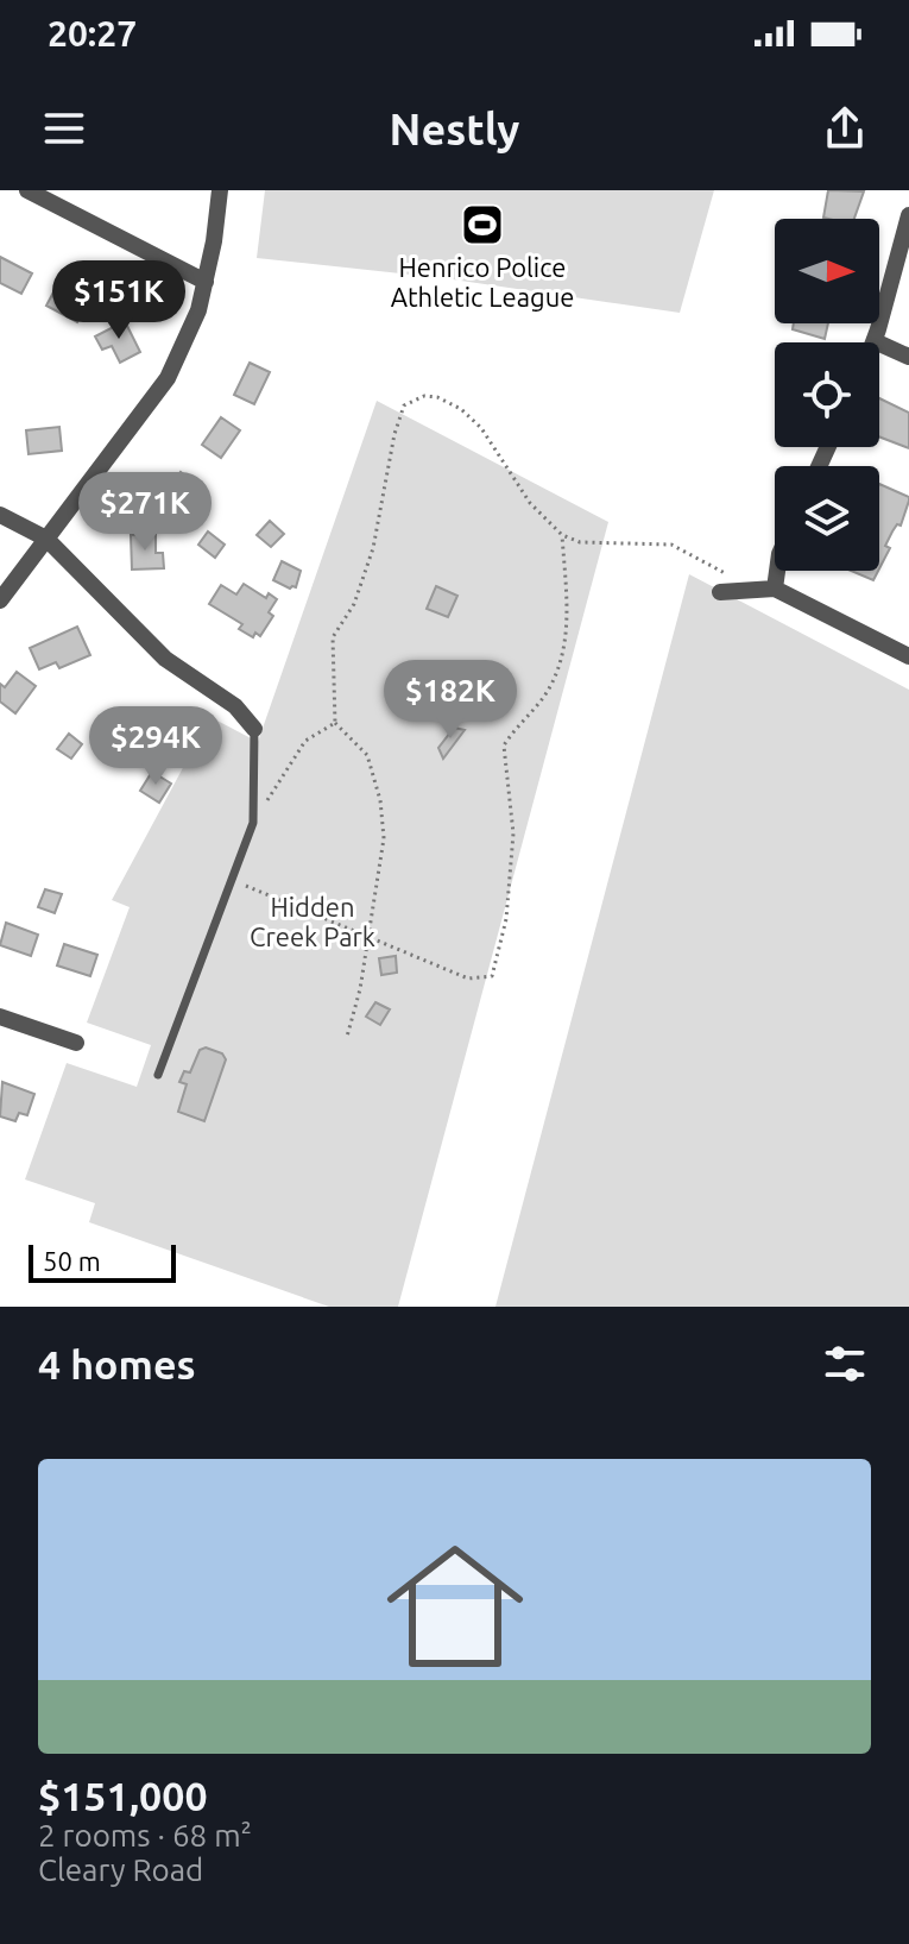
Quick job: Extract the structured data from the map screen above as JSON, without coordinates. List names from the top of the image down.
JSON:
{
  "parks": ["Hidden Creek Park"],
  "places": {
    "sports": ["Henrico Police Athletic League"]
  },
  "scale_bar": "50 m",
  "north": "right",
  "page": {
    "status": "20:27",
    "header": "Nestly",
    "price": [
      "$151K",
      "$271K",
      "$182K",
      "$294K"
    ],
    "scale": "50 m",
    "heading": "4 homes",
    "list": [
      {
        "name": "$151,000",
        "note": "2 rooms · 68 m² · Cleary Road"
      }
    ]
  }
}
